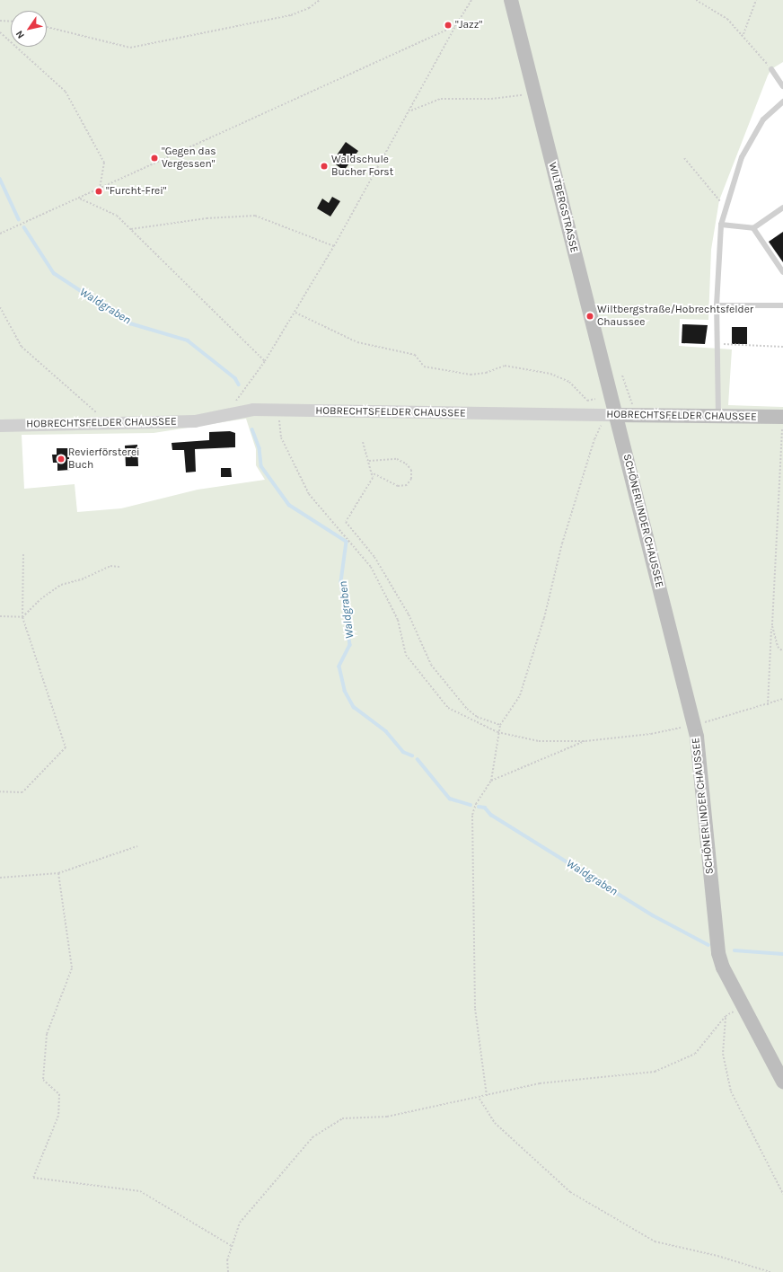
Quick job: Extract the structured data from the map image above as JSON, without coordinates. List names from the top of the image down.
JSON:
{
  "streets": {
    "main road": ["WILTBERGSTRASSE", "HOBRECHTSFELDER CHAUSSEE", "SCHÖNERLINDER CHAUSSEE"]
  },
  "crossings": [
    ["WILTBERGSTRASSE", "HOBRECHTSFELDER CHAUSSEE"],
    ["WILTBERGSTRASSE", "SCHÖNERLINDER CHAUSSEE"],
    ["HOBRECHTSFELDER CHAUSSEE", "SCHÖNERLINDER CHAUSSEE"]
  ],
  "water": ["Waldgraben"],
  "places": [
    "\"Jazz\"",
    "\"Gegen das Vergessen\"",
    "Waldschule Bucher Forst",
    "\"Furcht-Frei\"",
    "Wiltbergstraße/Hobrechtsfelder Chaussee",
    "Revierförsterei Buch"
  ],
  "north": "bottom left"
}
